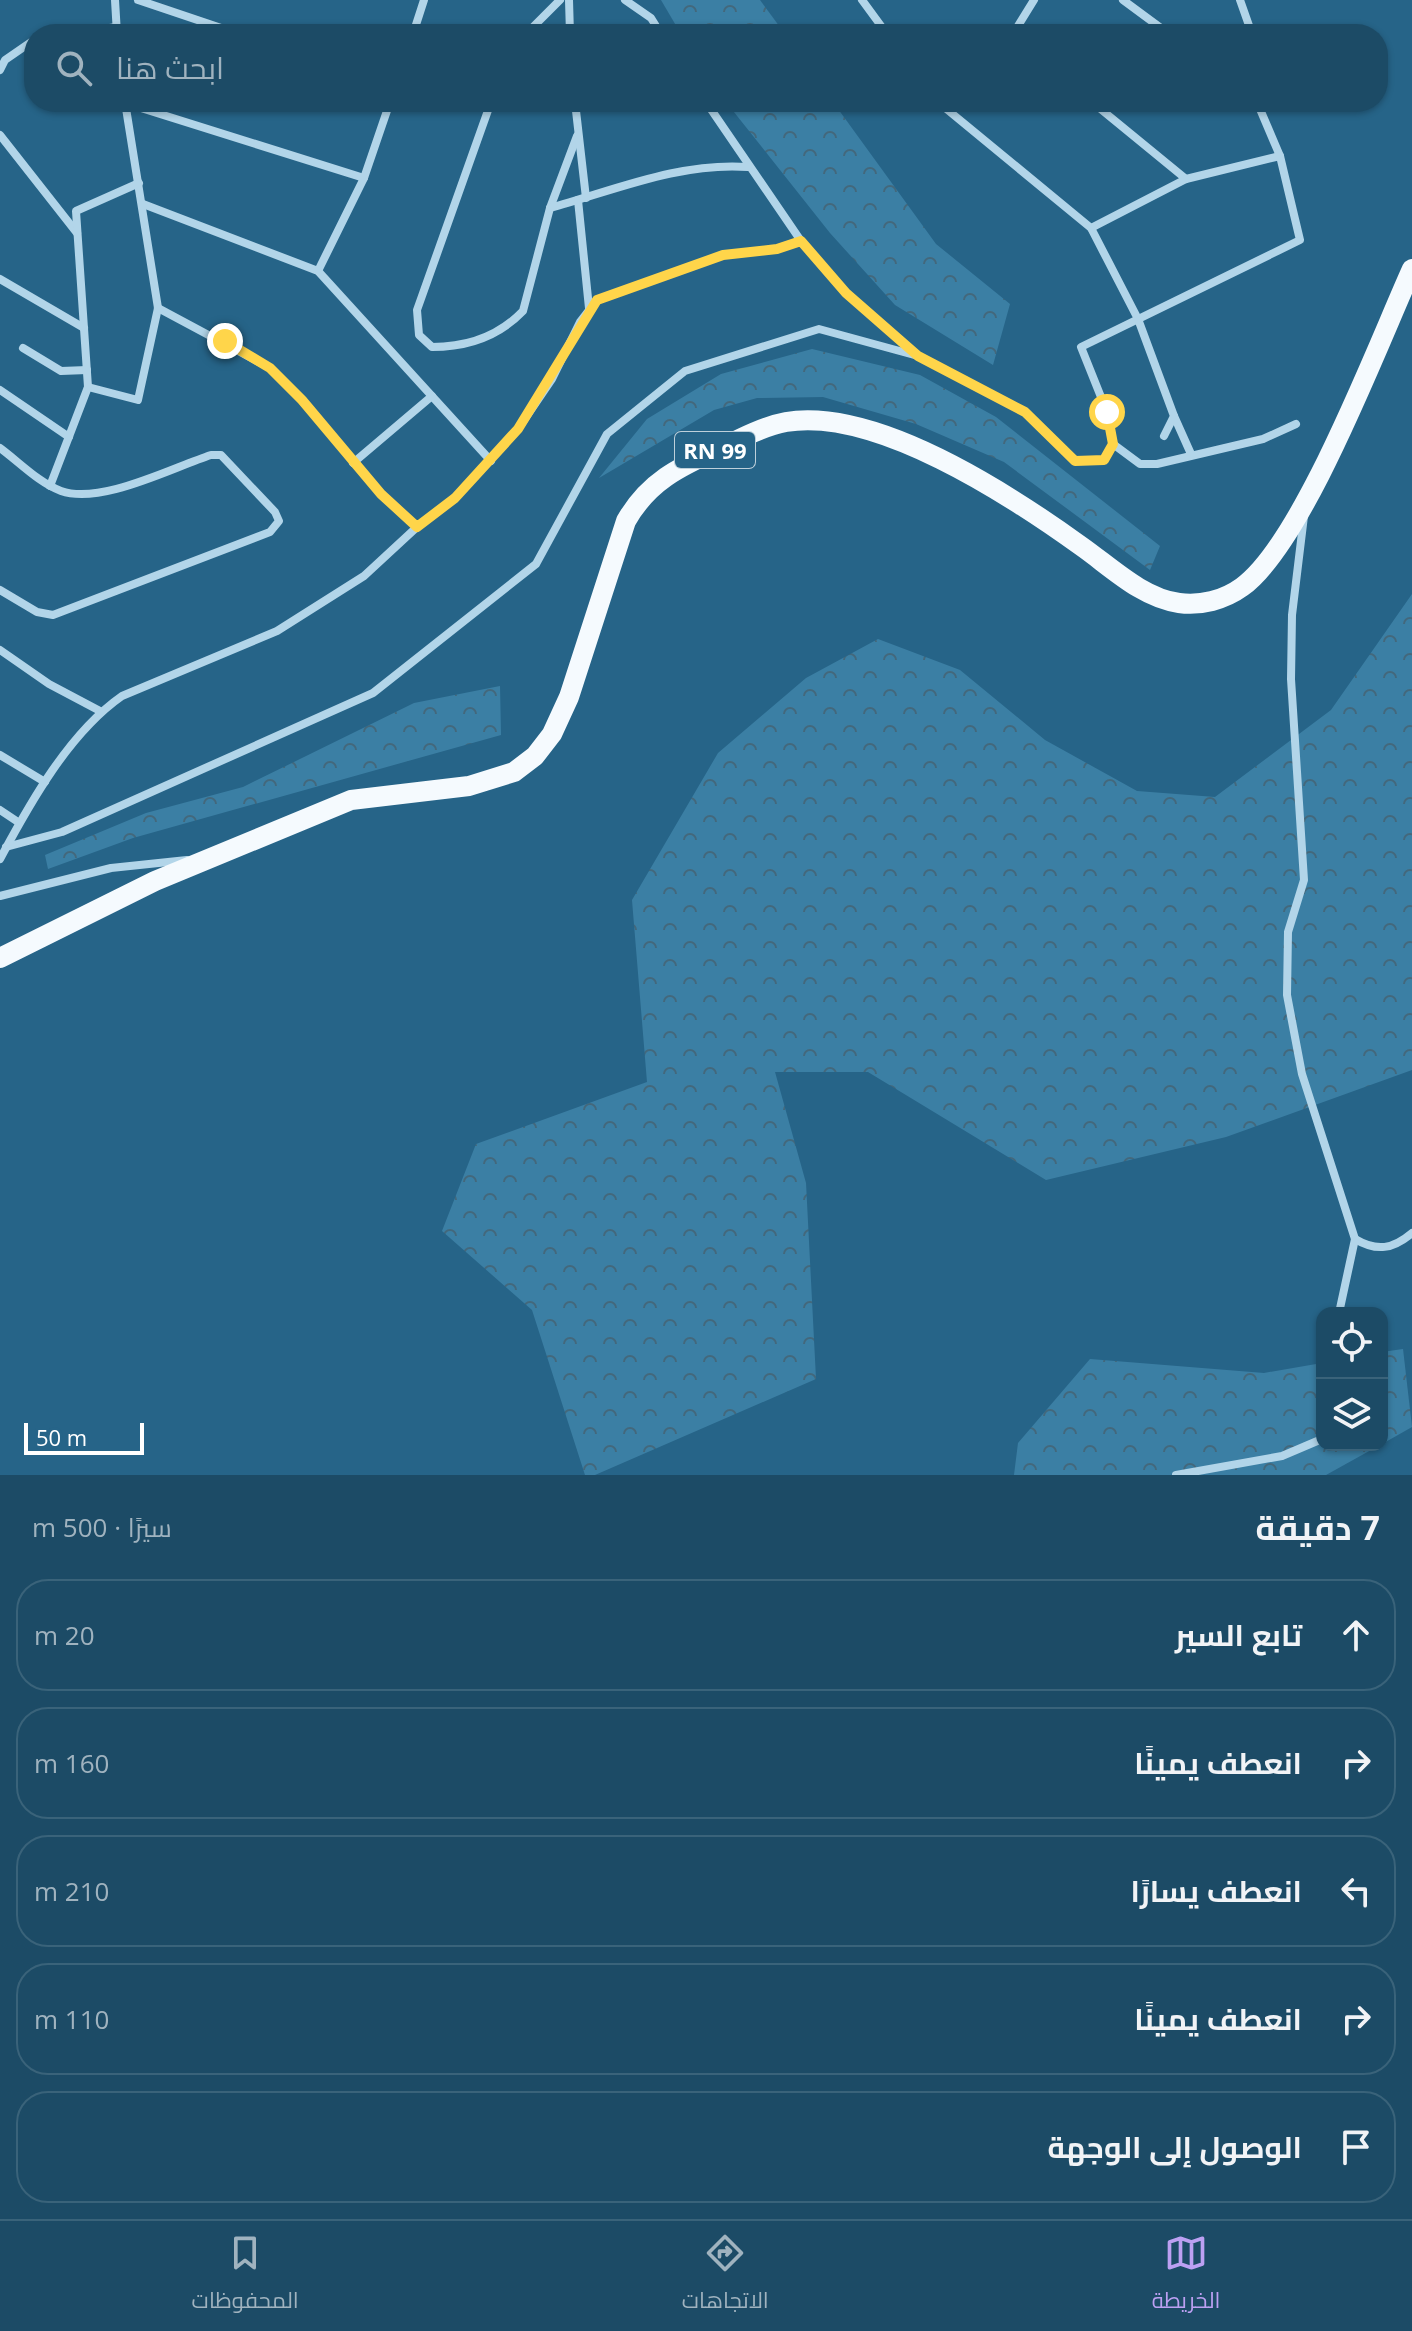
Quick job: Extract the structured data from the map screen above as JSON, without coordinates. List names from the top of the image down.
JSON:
{
  "streets": {
    "main road": ["RN 99"]
  },
  "scale_bar": "50 m",
  "page": {
    "search": "ابحث هنا",
    "scale": "50 m",
    "heading": ["7 دقيقة", "سيرًا · 500 m"],
    "list": [
      ["تابع السير", "20 m"],
      ["انعطف يمينًا", "160 m"],
      ["انعطف يسارًا", "210 m"],
      ["انعطف يمينًا", "110 m"],
      "الوصول إلى الوجهة"
    ],
    "nav": ["الخريطة", "الاتجاهات", "المحفوظات"]
  }
}
